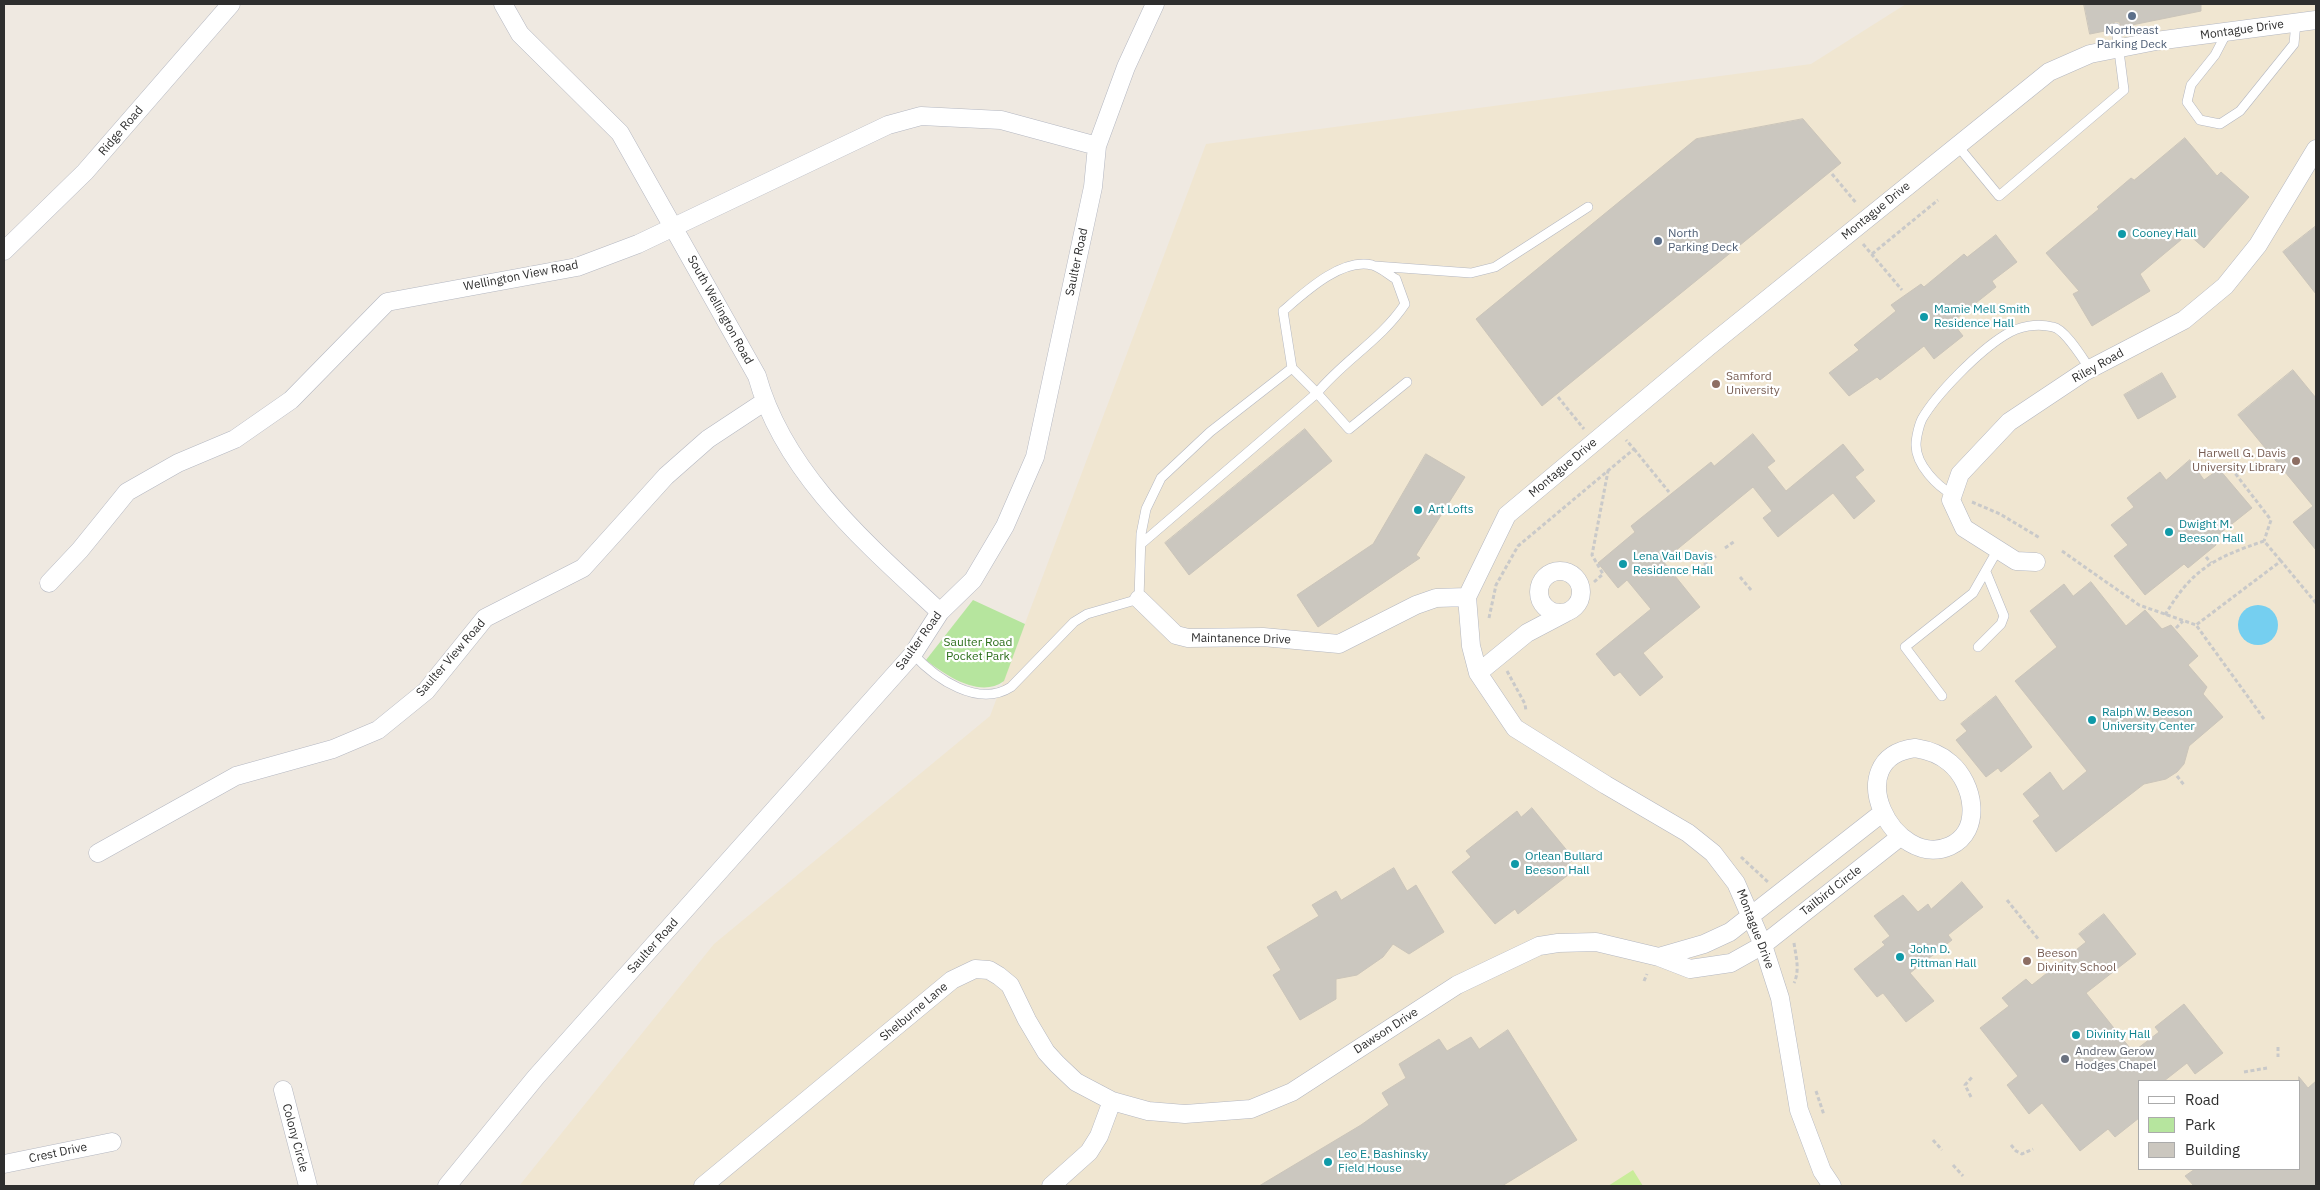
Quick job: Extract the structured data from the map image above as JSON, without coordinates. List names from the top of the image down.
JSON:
{
  "streets": {
    "street": [
      "Montague Drive",
      "Ridge Road",
      "Saulter Road",
      "Wellington View Road",
      "South Wellington Road",
      "Riley Road",
      "Maintanence Drive",
      "Saulter View Road",
      "Tailbird Circle",
      "Shelburne Lane",
      "Dawson Drive",
      "Colony Circle",
      "Crest Drive"
    ]
  },
  "crossings": [
    ["Montague Drive", "Maintanence Drive"],
    ["Montague Drive", "Tailbird Circle"],
    ["Montague Drive", "Dawson Drive"],
    ["Saulter Road", "Wellington View Road"],
    ["Saulter Road", "South Wellington Road"],
    ["Wellington View Road", "South Wellington Road"],
    ["South Wellington Road", "Saulter View Road"],
    ["Tailbird Circle", "Dawson Drive"],
    ["Shelburne Lane", "Dawson Drive"]
  ],
  "parks": ["Saulter Road Pocket Park"],
  "places": [
    "Northeast Parking Deck",
    "Cooney Hall",
    "North Parking Deck",
    "Mamie Mell Smith Residence Hall",
    "Samford University",
    "Harwell G. Davis University Library",
    "Art Lofts",
    "Dwight M. Beeson Hall",
    "Lena Vail Davis Residence Hall",
    "Ralph W. Beeson University Center",
    "Orlean Bullard Beeson Hall",
    "John D. Pittman Hall",
    "Beeson Divinity School",
    "Divinity Hall",
    "Andrew Gerow Hodges Chapel",
    "Leo E. Bashinsky Field House"
  ],
  "legend": ["Road", "Park", "Building"]
}
